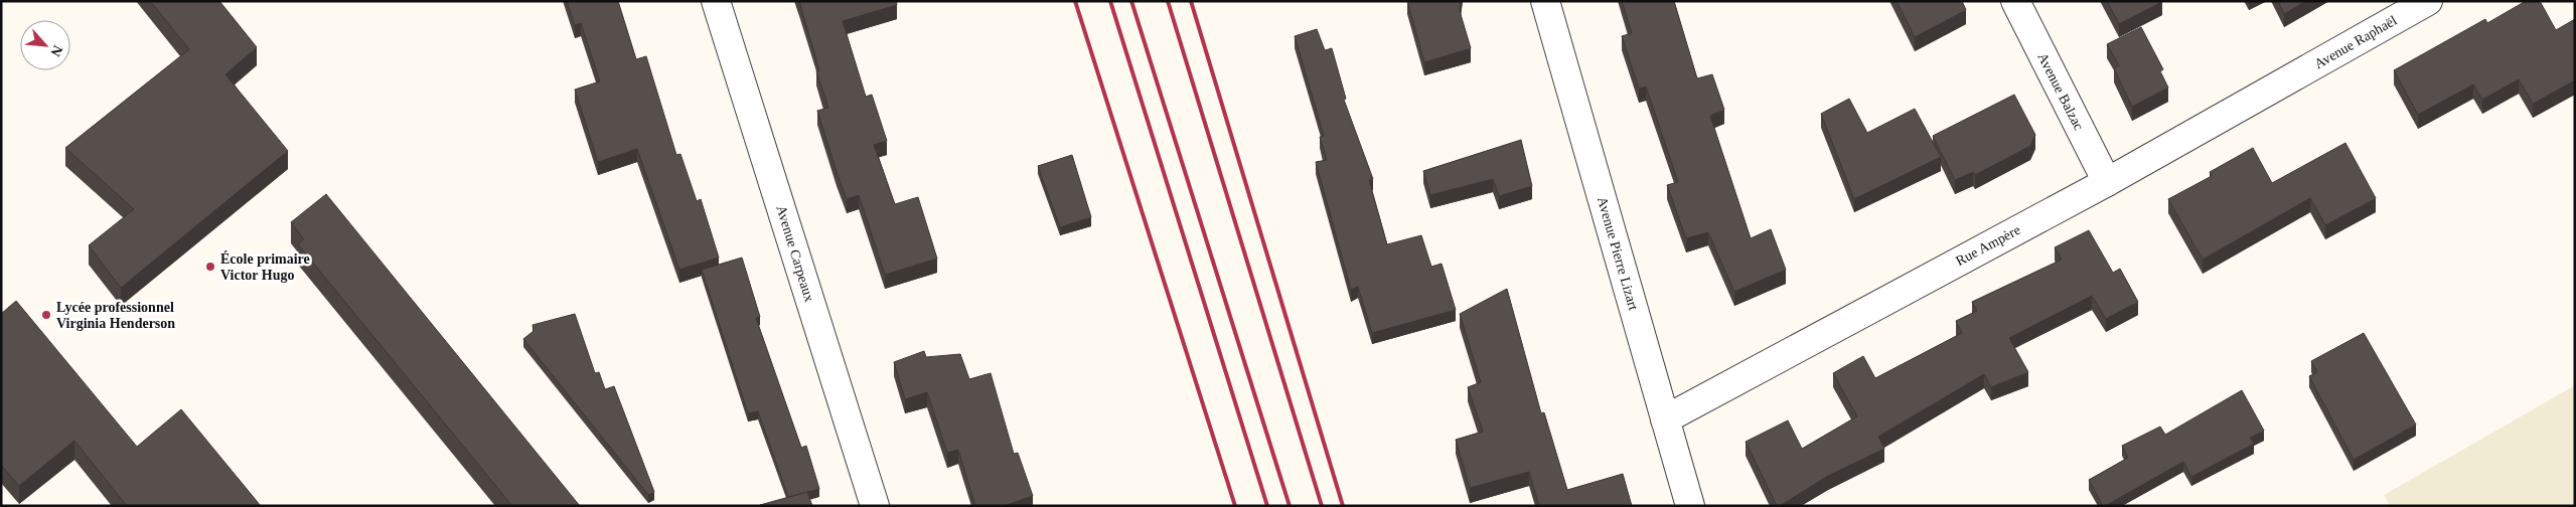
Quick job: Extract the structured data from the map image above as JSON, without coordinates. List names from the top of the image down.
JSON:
{
  "streets": {
    "street": [
      "Avenue Raphaël",
      "Avenue Balzac",
      "Rue Ampère",
      "Avenue Carpeaux",
      "Avenue Pierre Lizart"
    ]
  },
  "crossings": [
    ["Avenue Raphaël", "Rue Ampère"],
    ["Avenue Balzac", "Rue Ampère"],
    ["Rue Ampère", "Avenue Pierre Lizart"]
  ],
  "places": ["École primaire Victor Hugo", "Lycée professionnel Virginia Henderson"],
  "north": "bottom right"
}
